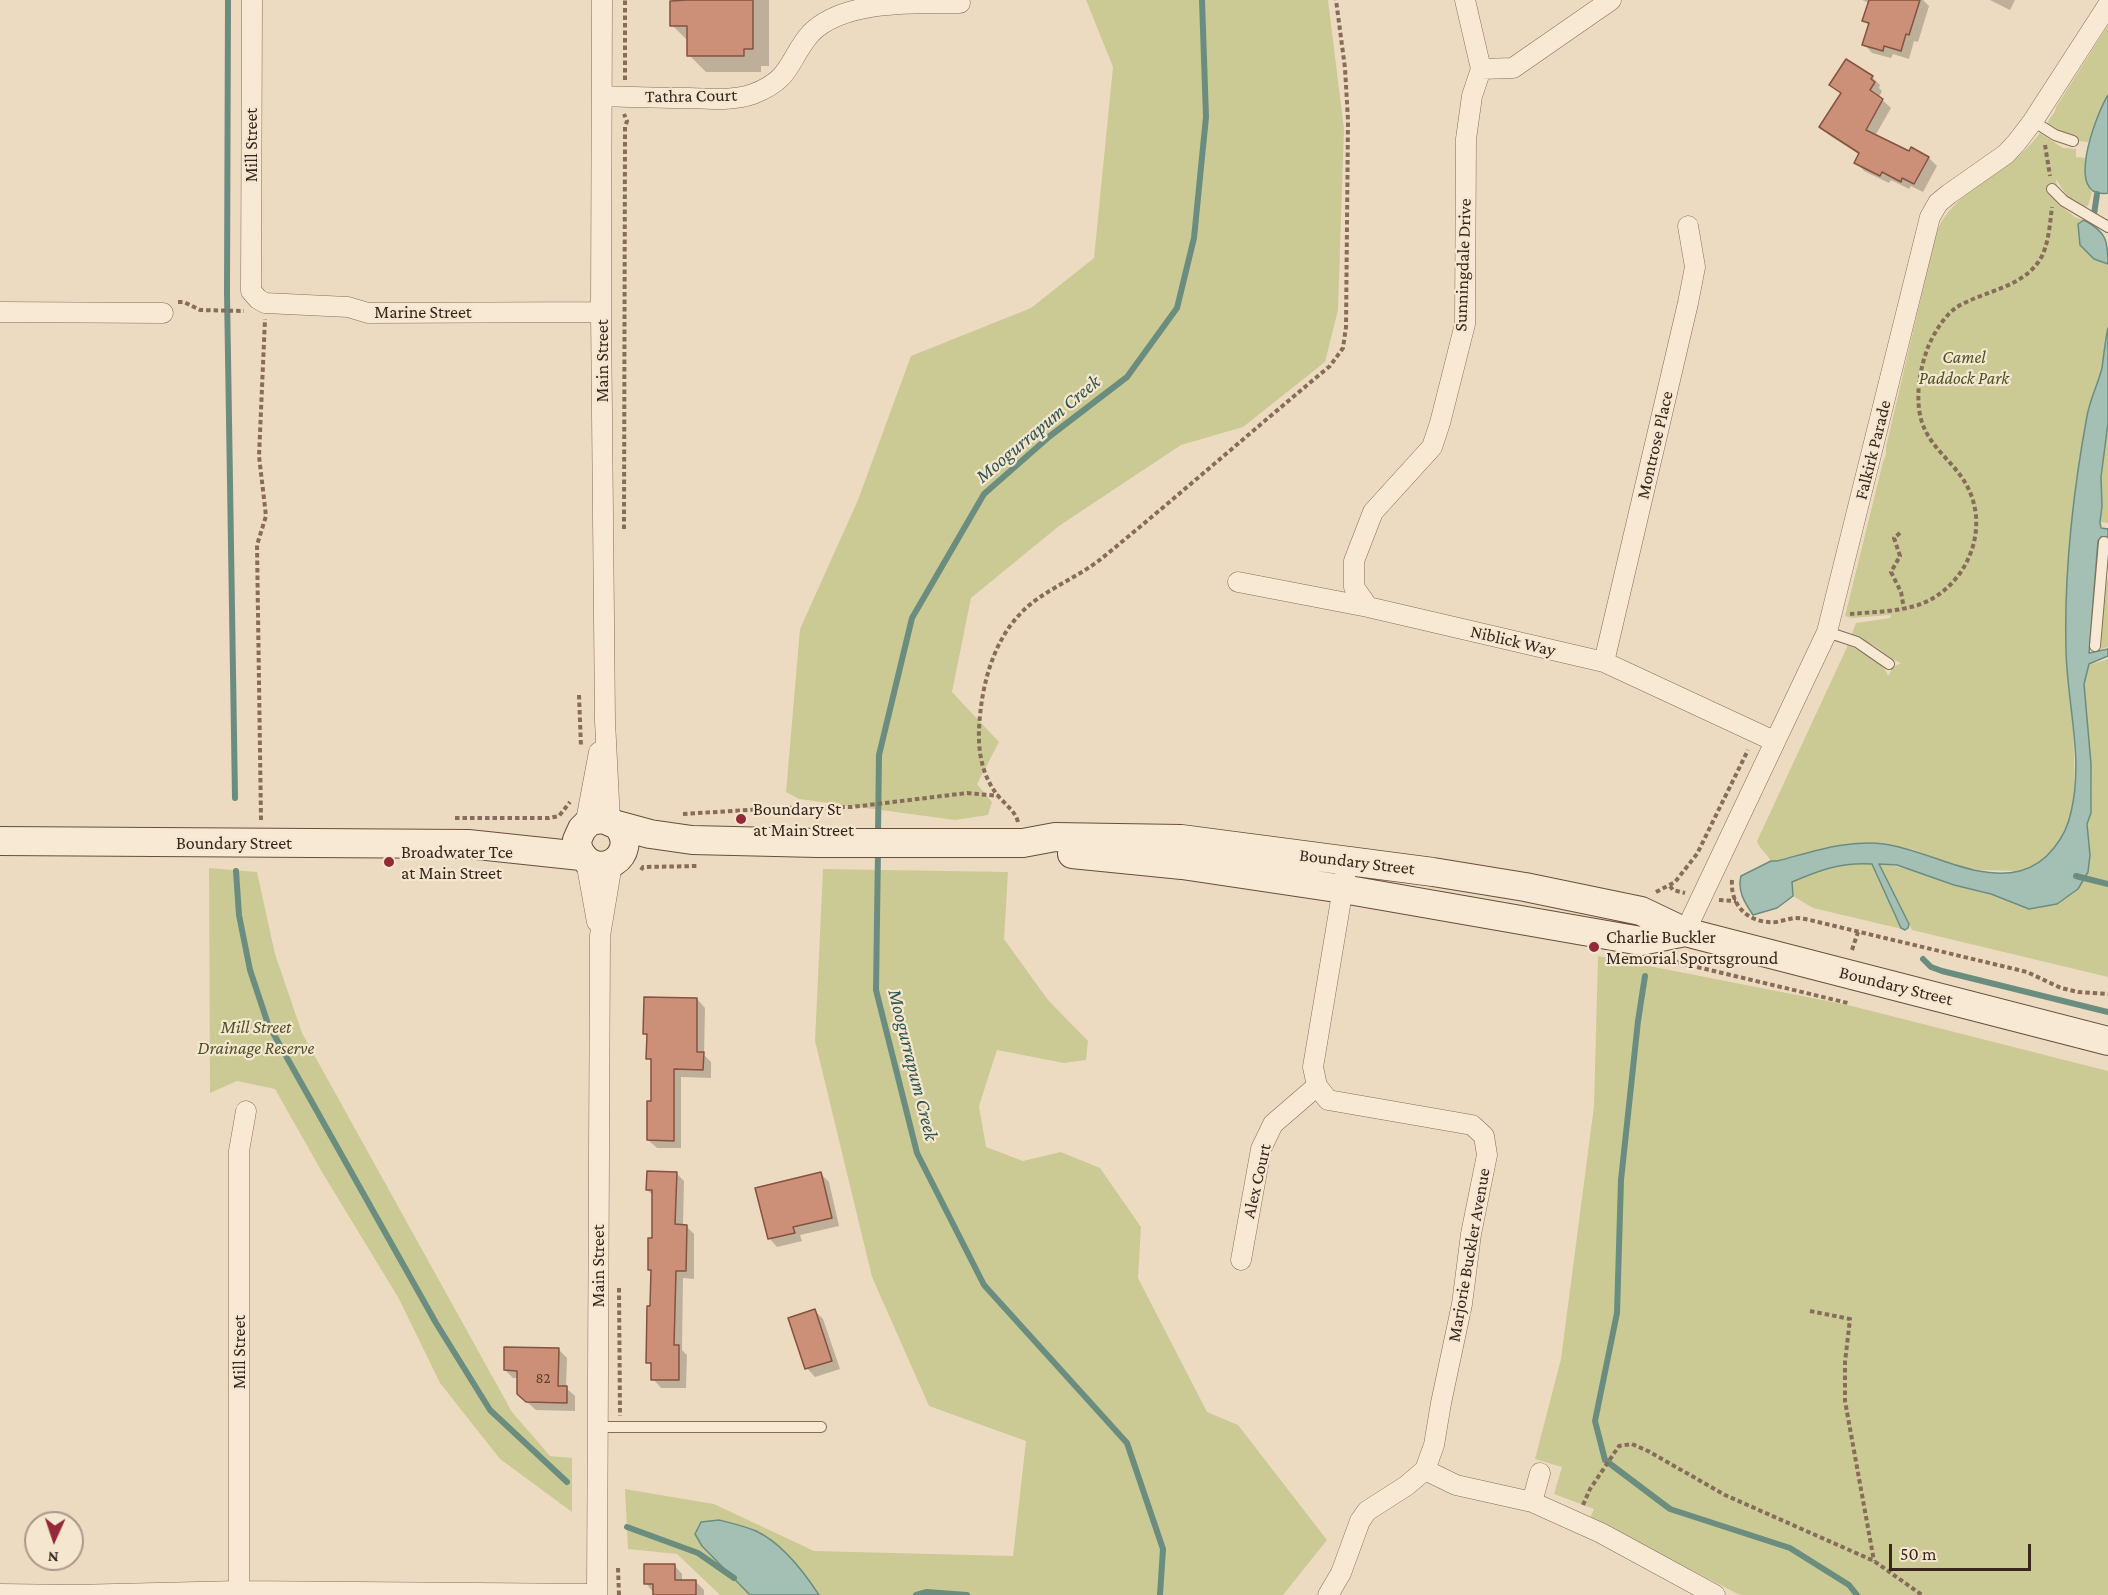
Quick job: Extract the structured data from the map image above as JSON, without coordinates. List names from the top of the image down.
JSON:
{
  "streets": {
    "street": [
      "Tathra Court",
      "Mill Street",
      "Sunningdale Drive",
      "Marine Street",
      "Main Street",
      "Montrose Place",
      "Falkirk Parade",
      "Niblick Way",
      "Boundary Street",
      "Alex Court",
      "Marjorie Buckler Avenue"
    ]
  },
  "crossings": [
    ["Tathra Court", "Main Street"],
    ["Mill Street", "Marine Street"],
    ["Sunningdale Drive", "Niblick Way"],
    ["Marine Street", "Main Street"],
    ["Main Street", "Boundary Street"],
    ["Montrose Place", "Niblick Way"],
    ["Falkirk Parade", "Niblick Way"],
    ["Falkirk Parade", "Boundary Street"],
    ["Alex Court", "Marjorie Buckler Avenue"]
  ],
  "water": ["Moogurrapum Creek"],
  "parks": ["Camel Paddock Park", "Mill Street Drainage Reserve"],
  "places": ["Boundary St at Main Street", "Broadwater Tce at Main Street", "Charlie Buckler Memorial Sportsground"],
  "house_numbers": ["82"],
  "scale_bar": "50 m",
  "north": "bottom"
}
